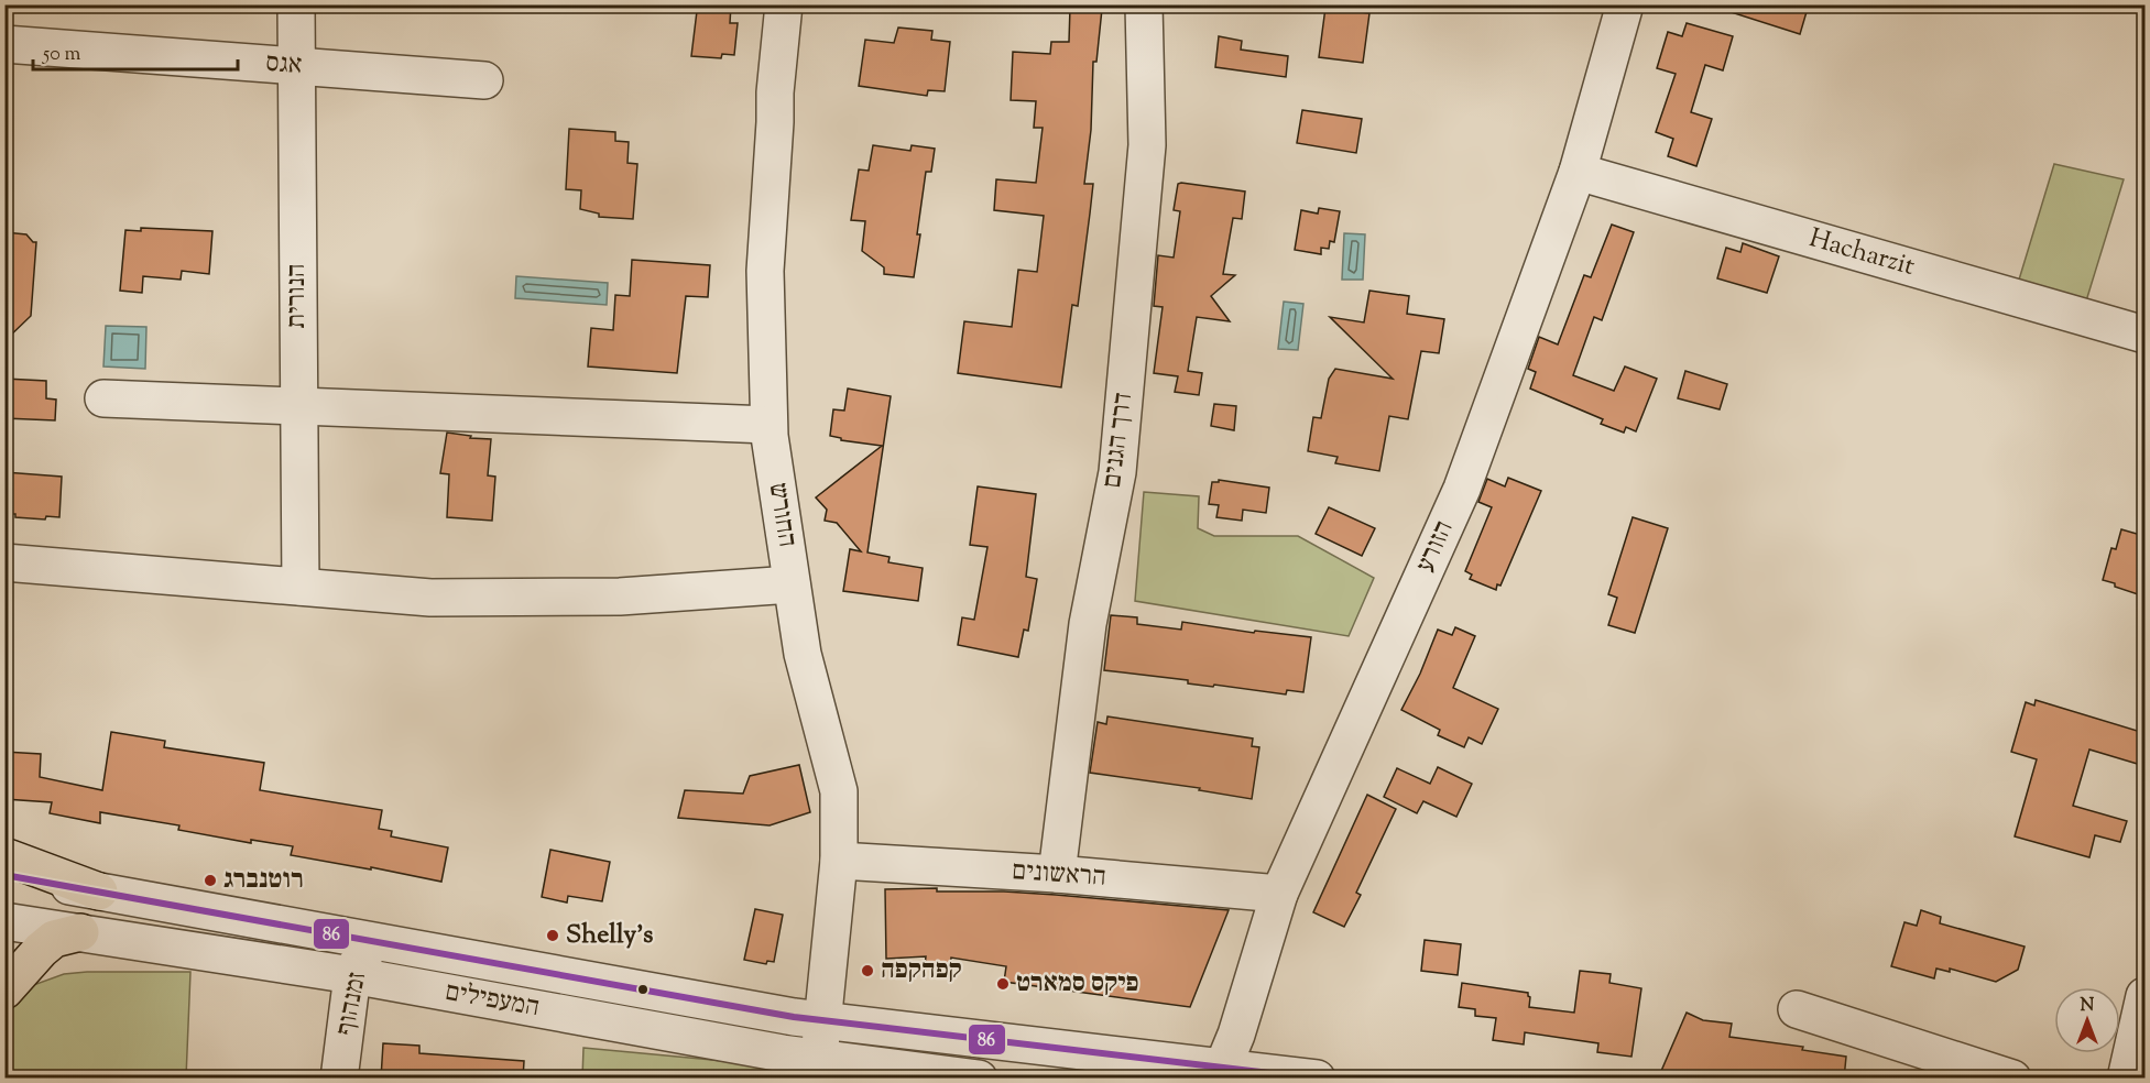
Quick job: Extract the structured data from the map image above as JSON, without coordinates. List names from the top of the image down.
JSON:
{
  "streets": {
    "street": [
      "אגס",
      "Hacharzit",
      "הנורית",
      "דרך הגנים",
      "החורש",
      "הזורע",
      "הראשונים",
      "המעפילים",
      "זמנהוף"
    ]
  },
  "crossings": [
    ["אגס", "הנורית"],
    ["Hacharzit", "הזורע"],
    ["דרך הגנים", "הראשונים"],
    ["החורש", "הראשונים"],
    ["החורש", "המעפילים"],
    ["הזורע", "הראשונים"],
    ["הזורע", "המעפילים"],
    ["המעפילים", "זמנהוף"]
  ],
  "places": [
    "רוטנברג",
    "Shelly's",
    "קפהקפה",
    "פיקס סמארט"
  ],
  "lines": ["transit line 86"],
  "scale_bar": "50 m",
  "north": "top"
}
